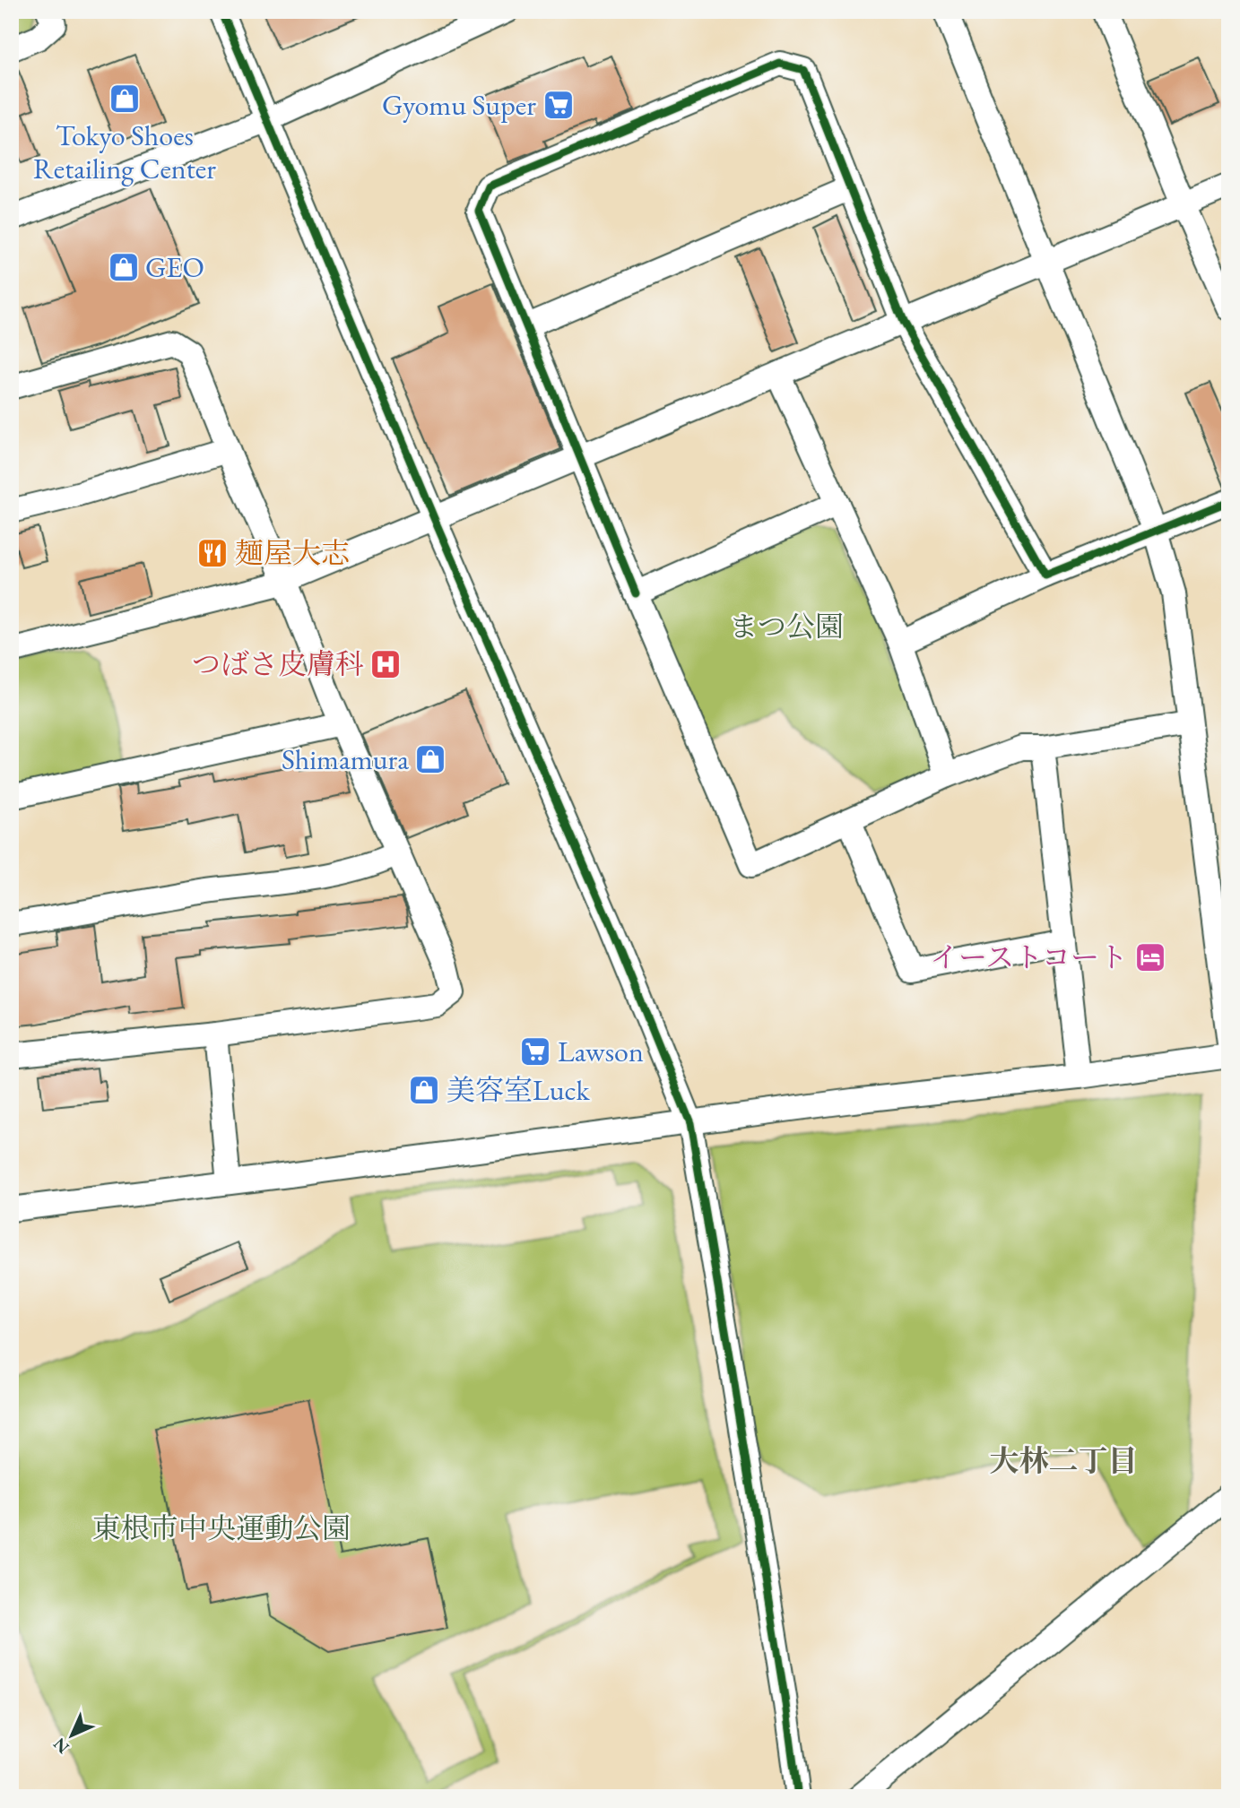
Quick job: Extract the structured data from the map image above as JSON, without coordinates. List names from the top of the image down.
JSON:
{
  "districts": ["大林二丁目"],
  "parks": ["まつ公園", "東根市中央運動公園"],
  "places": {
    "shop": [
      "Tokyo Shoes Retailing Center",
      "GEO",
      "Shimamura",
      "美容室Luck"
    ],
    "supermarket": ["Gyomu Super", "Lawson"],
    "restaurant": ["麺屋大志"],
    "hospital": ["つばさ皮膚科"],
    "hotel": ["イーストコート"]
  },
  "north": "bottom left"
}
